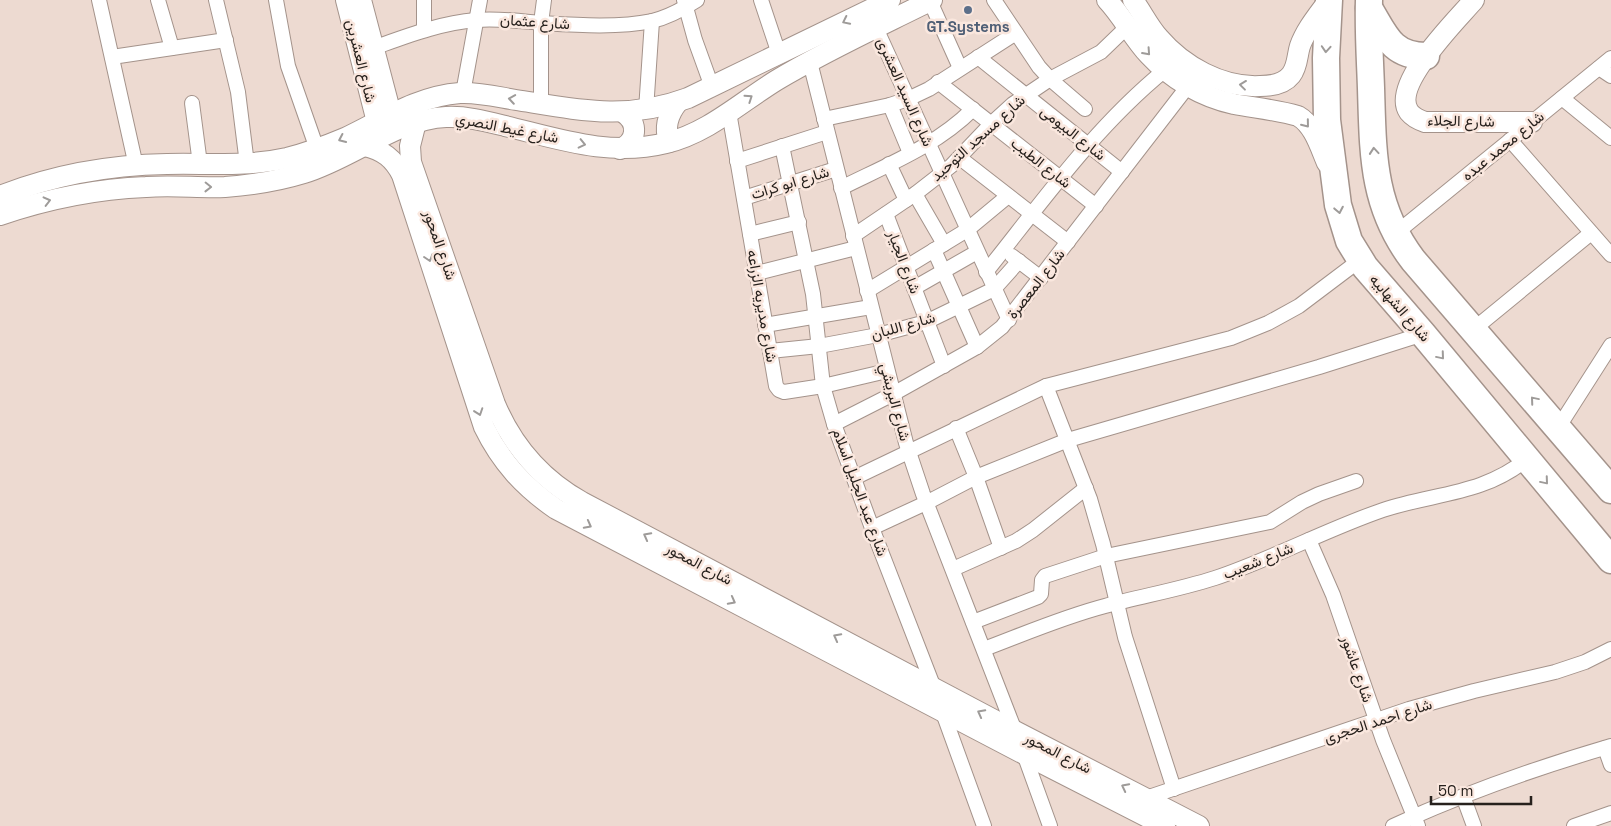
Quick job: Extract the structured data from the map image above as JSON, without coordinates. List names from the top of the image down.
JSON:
{
  "streets": {
    "highway": ["شارع الشهابيه"],
    "main road": [
      "شارع العشرين",
      "شارع الجلاء",
      "شارع غيط النصري",
      "شارع المحور"
    ],
    "street": [
      "شارع عثمان",
      "شارع السيد العشرى",
      "شارع البيومى",
      "شارع مسجد التوحيد",
      "شارع محمد عبده",
      "شارع الطيب",
      "شارع ابو كرات",
      "شارع الجيار",
      "شارع المعصرة",
      "شارع مديريه الزراعه",
      "شارع اللبان",
      "شارع البريشي",
      "شارع عبد الجليل اسلام",
      "شارع شعيب",
      "شارع عاشور",
      "شارع احمد الحجرى"
    ]
  },
  "crossings": [
    ["شارع عثمان", "شارع العشرين"],
    ["شارع العشرين", "شارع غيط النصري"],
    ["شارع السيد العشرى", "شارع غيط النصري"],
    ["شارع السيد العشرى", "شارع مسجد التوحيد"],
    ["شارع السيد العشرى", "شارع المعصرة"],
    ["شارع السيد العشرى", "شارع اللبان"],
    ["شارع الجلاء", "شارع محمد عبده"],
    ["شارع غيط النصري", "شارع المحور"],
    ["شارع غيط النصري", "شارع مديريه الزراعه"],
    ["شارع غيط النصري", "شارع البريشي"],
    ["شارع البيومى", "شارع مسجد التوحيد"],
    ["شارع البيومى", "شارع المعصرة"],
    ["شارع مسجد التوحيد", "شارع الطيب"],
    ["شارع مسجد التوحيد", "شارع الجيار"],
    ["شارع مسجد التوحيد", "شارع مديريه الزراعه"],
    ["شارع مسجد التوحيد", "شارع البريشي"],
    ["شارع مسجد التوحيد", "شارع عبد الجليل اسلام"],
    ["شارع الطيب", "شارع المعصرة"],
    ["شارع ابو كرات", "شارع مديريه الزراعه"],
    ["شارع ابو كرات", "شارع البريشي"],
    ["شارع ابو كرات", "شارع عبد الجليل اسلام"],
    ["شارع المحور", "شارع البريشي"],
    ["شارع المحور", "شارع عبد الجليل اسلام"],
    ["شارع المحور", "شارع احمد الحجرى"],
    ["شارع الجيار", "شارع المعصرة"],
    ["شارع الجيار", "شارع اللبان"],
    ["شارع المعصرة", "شارع البريشي"],
    ["شارع المعصرة", "شارع عبد الجليل اسلام"],
    ["شارع مديريه الزراعه", "شارع اللبان"],
    ["شارع مديريه الزراعه", "شارع البريشي"],
    ["شارع مديريه الزراعه", "شارع عبد الجليل اسلام"],
    ["شارع الشهابيه", "شارع شعيب"],
    ["شارع اللبان", "شارع البريشي"],
    ["شارع اللبان", "شارع عبد الجليل اسلام"],
    ["شارع البريشي", "شارع شعيب"],
    ["شارع شعيب", "شارع عاشور"],
    ["شارع عاشور", "شارع احمد الحجرى"]
  ],
  "places": ["GT.Systems"],
  "scale_bar": "50 m"
}
